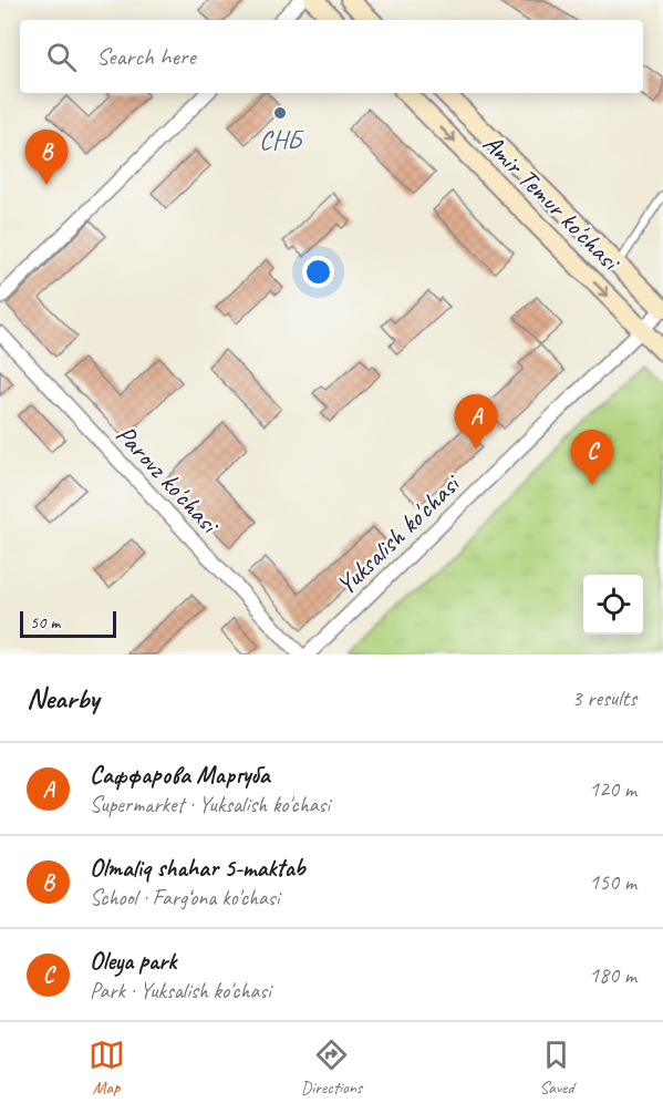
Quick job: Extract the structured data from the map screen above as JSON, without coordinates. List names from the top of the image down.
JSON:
{
  "streets": {
    "main road": ["Amir Temur ko'chasi"],
    "street": ["Parovz ko'chasi", "Yuksalish ko'chasi"]
  },
  "crossings": [
    ["Amir Temur ko'chasi", "Yuksalish ko'chasi"]
  ],
  "places": ["СНБ"],
  "scale_bar": "50 m",
  "page": {
    "search": "Search here",
    "pins": ["B", "A", "C"],
    "scale": "50 m",
    "heading": ["Nearby", "3 results"],
    "list": [
      {
        "mark": "A",
        "name": "Саффарова Маргуба",
        "note": "Supermarket · Yuksalish ko'chasi",
        "value": "120 m"
      },
      {
        "mark": "B",
        "name": "Olmaliq shahar 5-maktab",
        "note": "School · Farg‘ona ko'chasi",
        "value": "150 m"
      },
      {
        "mark": "C",
        "name": "Oleya park",
        "note": "Park · Yuksalish ko'chasi",
        "value": "180 m"
      }
    ],
    "nav": ["Map", "Directions", "Saved"]
  }
}
